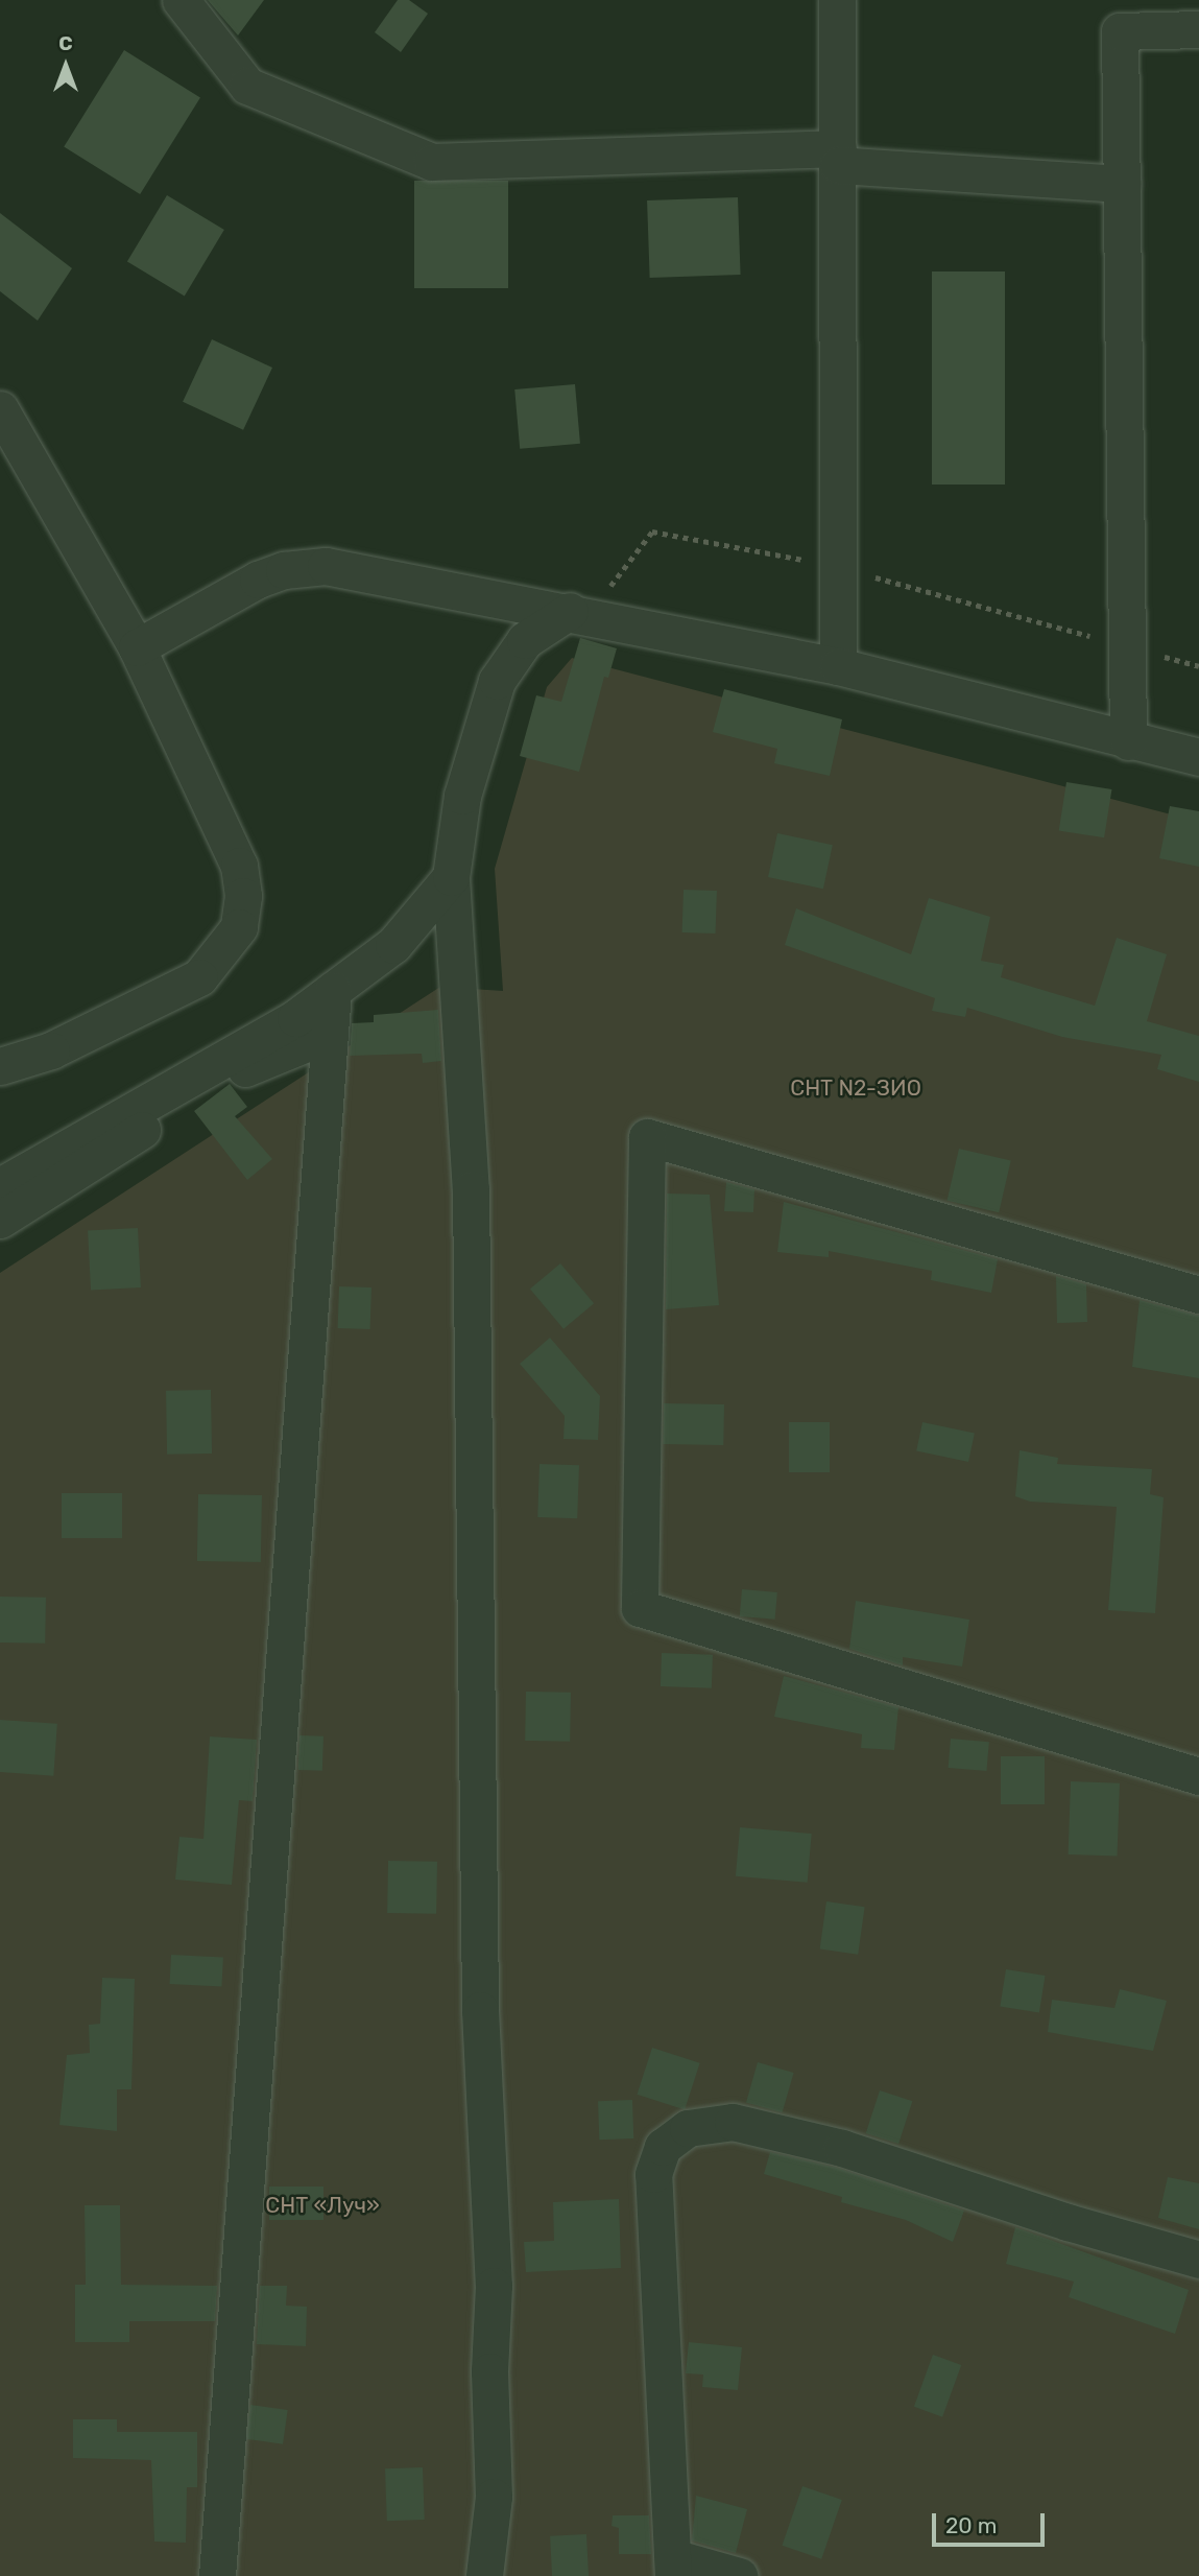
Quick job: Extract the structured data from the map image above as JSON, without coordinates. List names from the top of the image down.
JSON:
{
  "parks": ["СНТ N2-ЗИО", "СНТ «Луч»"],
  "scale_bar": "20 m",
  "north": "top"
}
